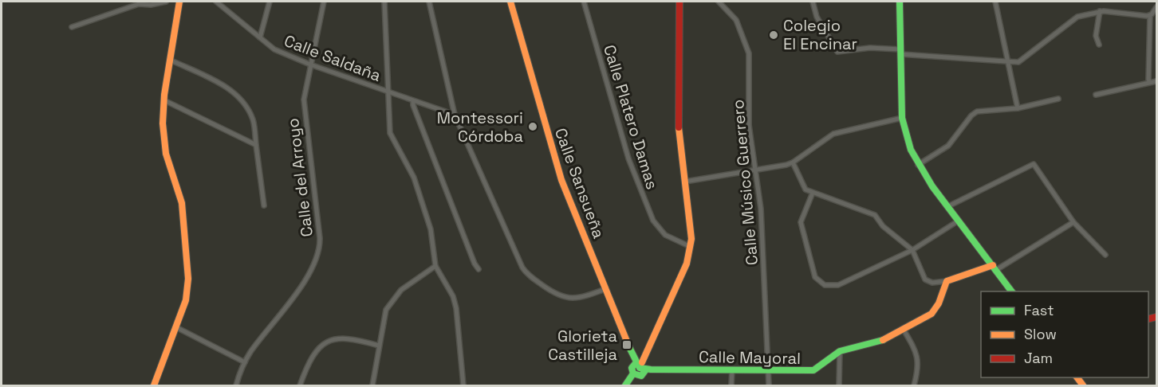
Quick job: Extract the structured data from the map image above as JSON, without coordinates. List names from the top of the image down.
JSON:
{
  "streets": {
    "street": [
      "Calle Saldaña",
      "Calle Platero Damas",
      "Calle del Arroyo",
      "Calle Músico Guerrero",
      "Calle Sansueña",
      "Calle Mayoral"
    ]
  },
  "crossings": [
    ["Calle Saldaña", "Calle del Arroyo"],
    ["Calle Músico Guerrero", "Calle Mayoral"],
    ["Calle Sansueña", "Calle Mayoral"]
  ],
  "places": {
    "other": ["Colegio El Encinar", "Montessori Córdoba"],
    "transit": ["Glorieta Castilleja"]
  },
  "legend": ["Fast", "Slow", "Jam"]
}
